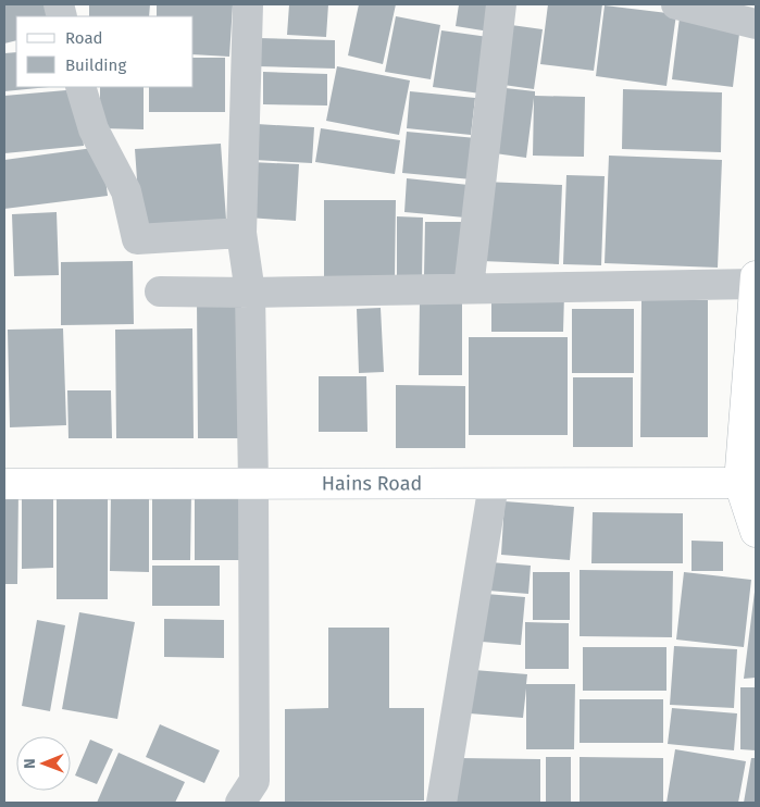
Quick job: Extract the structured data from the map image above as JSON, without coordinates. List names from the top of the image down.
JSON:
{
  "streets": {
    "street": ["Hains Road"]
  },
  "legend": ["Road", "Building"],
  "north": "left"
}
